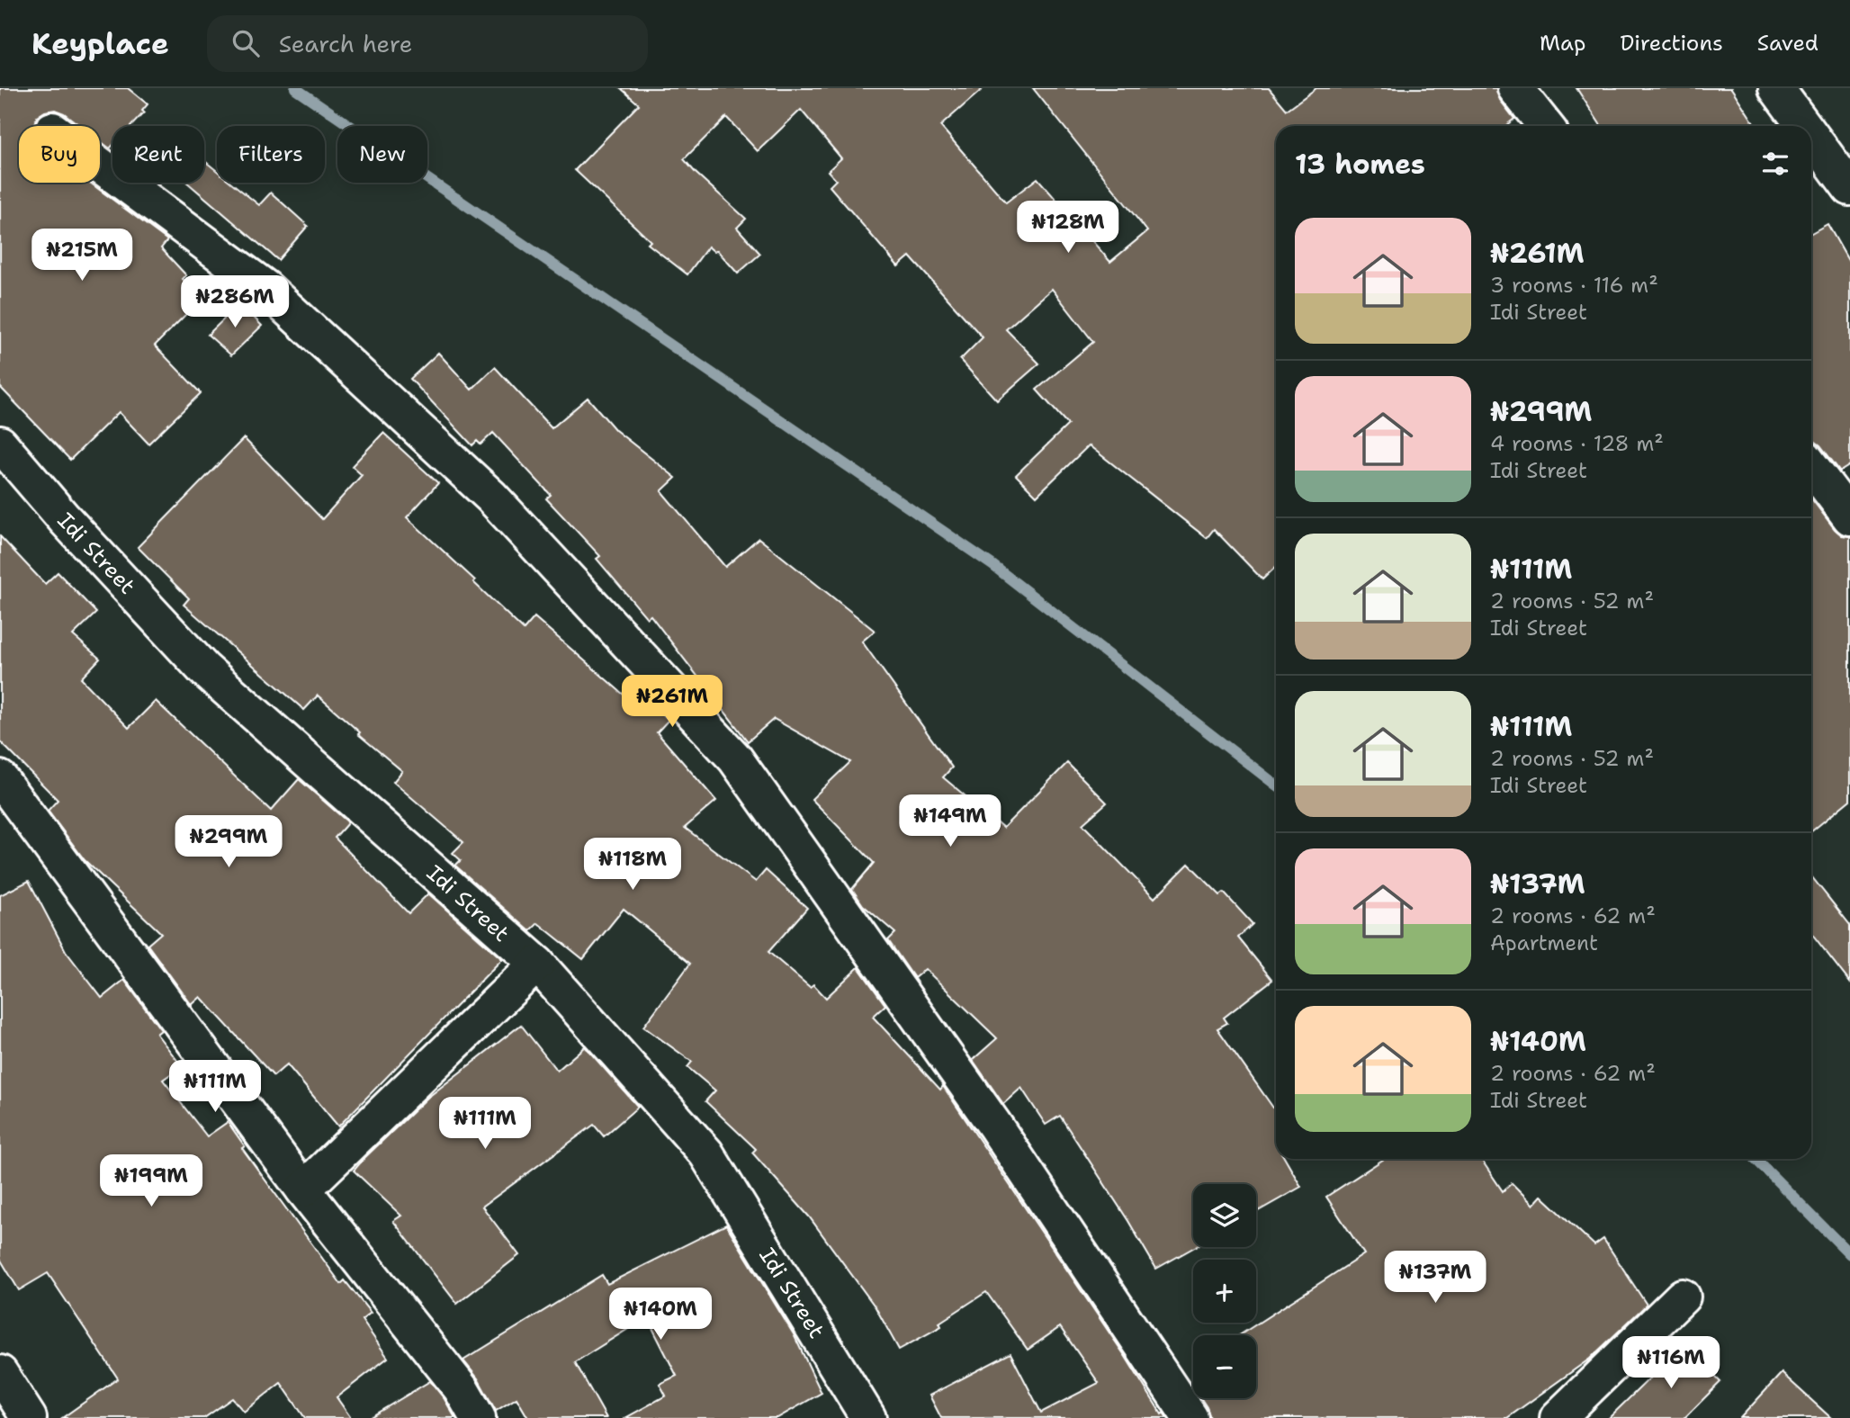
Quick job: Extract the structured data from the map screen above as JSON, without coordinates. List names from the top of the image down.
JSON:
{
  "streets": {
    "street": ["Idi Street"]
  },
  "page": {
    "header": "Keyplace",
    "search": "Search here",
    "nav": ["Map", "Directions", "Saved"],
    "chip": [
      "Buy",
      "Rent",
      "Filters",
      "New"
    ],
    "heading": "13 homes",
    "price": [
      "₦128M",
      "₦215M",
      "₦286M",
      "₦261M",
      "₦149M",
      "₦299M",
      "₦118M",
      "₦111M",
      "₦111M",
      "₦199M",
      "₦137M",
      "₦140M",
      "₦116M"
    ],
    "list": [
      {
        "name": "₦261M",
        "note": "3 rooms · 116 m² · Idi Street"
      },
      {
        "name": "₦299M",
        "note": "4 rooms · 128 m² · Idi Street"
      },
      {
        "name": "₦111M",
        "note": "2 rooms · 52 m² · Idi Street"
      },
      {
        "name": "₦111M",
        "note": "2 rooms · 52 m² · Idi Street"
      },
      {
        "name": "₦137M",
        "note": "2 rooms · 62 m² · Apartment"
      },
      {
        "name": "₦140M",
        "note": "2 rooms · 62 m² · Idi Street"
      }
    ],
    "map_buttons": ["+", "−"]
  }
}
